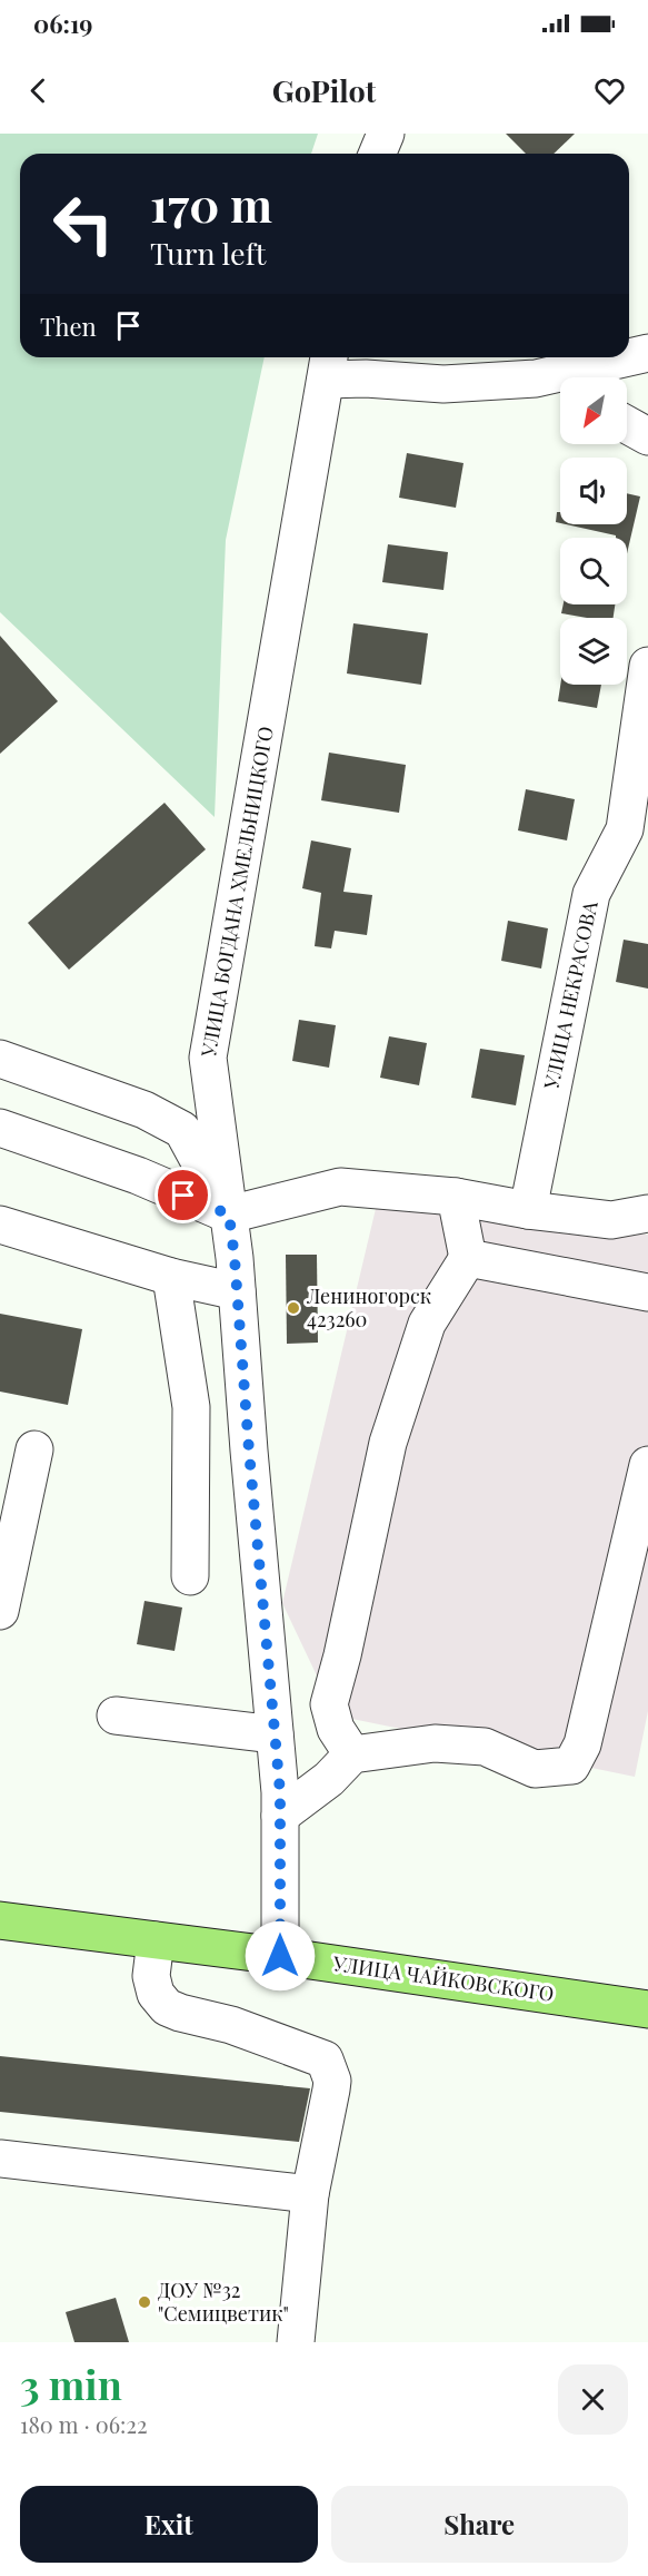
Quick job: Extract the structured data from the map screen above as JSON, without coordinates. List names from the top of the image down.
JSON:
{
  "streets": {
    "main road": ["УЛИЦА ЧАЙКОВСКОГО"],
    "street": ["УЛИЦА БОГДАНА ХМЕЛЬНИЦКОГО", "УЛИЦА НЕКРАСОВА"]
  },
  "crossings": [
    ["УЛИЦА БОГДАНА ХМЕЛЬНИЦКОГО", "УЛИЦА ЧАЙКОВСКОГО"]
  ],
  "places": ["Лениногорск 423260", "ДОУ №32 \"Семицветик\""],
  "north": "bottom left",
  "page": {
    "status": "06:19",
    "header": "GoPilot",
    "turn": ["170 m", "Turn left"],
    "then": "Then",
    "heading": ["3 min", "180 m · 06:22"],
    "buttons": ["Exit", "Share"]
  }
}
